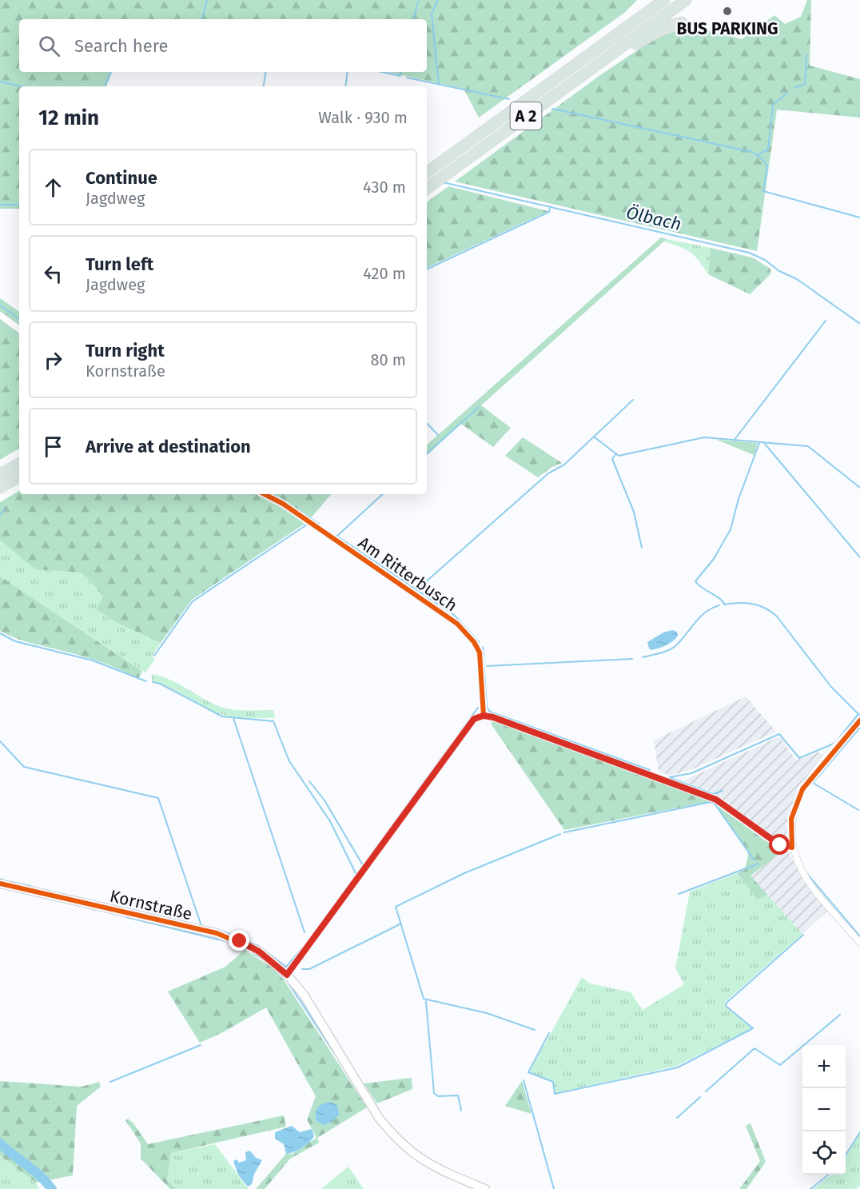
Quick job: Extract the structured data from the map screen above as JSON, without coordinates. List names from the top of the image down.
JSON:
{
  "streets": {
    "highway": ["A 2"],
    "street": ["Am Ritterbusch", "Kornstraße"]
  },
  "water": ["Ölbach"],
  "places": ["BUS PARKING"],
  "page": {
    "search": "Search here",
    "heading": ["12 min", "Walk · 930 m"],
    "list": [
      ["Continue", "Jagdweg", "430 m"],
      ["Turn left", "Jagdweg", "420 m"],
      ["Turn right", "Kornstraße", "80 m"],
      "Arrive at destination"
    ],
    "map_buttons": ["+", "−"]
  }
}
